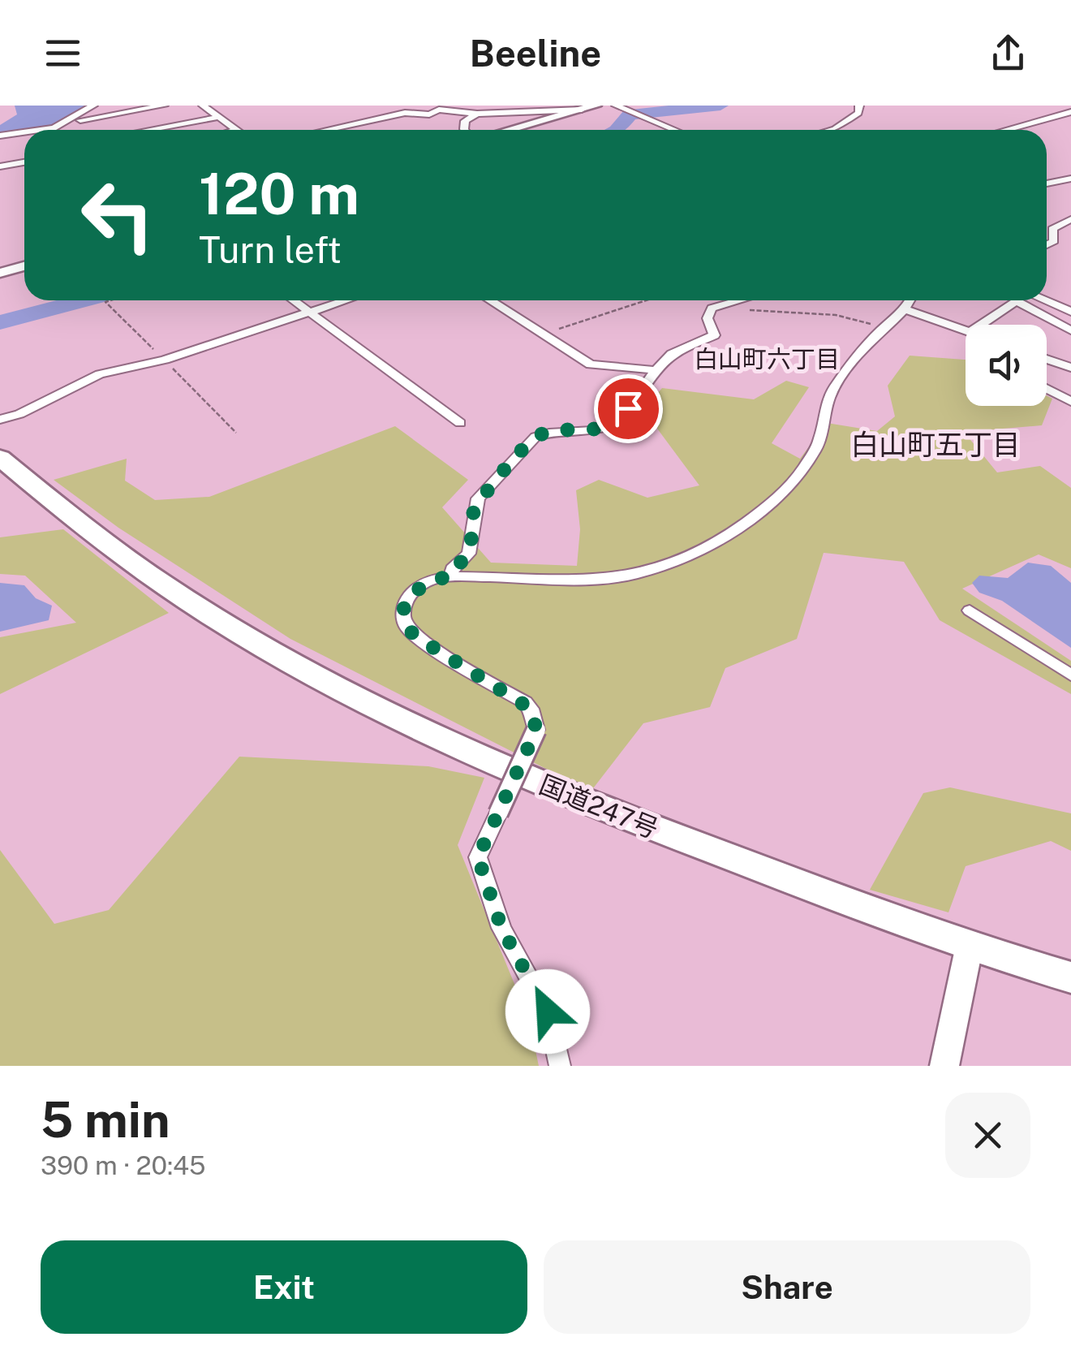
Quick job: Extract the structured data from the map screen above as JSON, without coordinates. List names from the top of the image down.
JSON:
{
  "streets": {
    "highway": ["国道247号"]
  },
  "districts": ["白山町六丁目", "白山町五丁目"],
  "page": {
    "header": "Beeline",
    "turn": ["120 m", "Turn left"],
    "heading": ["5 min", "390 m · 20:45"],
    "buttons": ["Exit", "Share"]
  }
}
